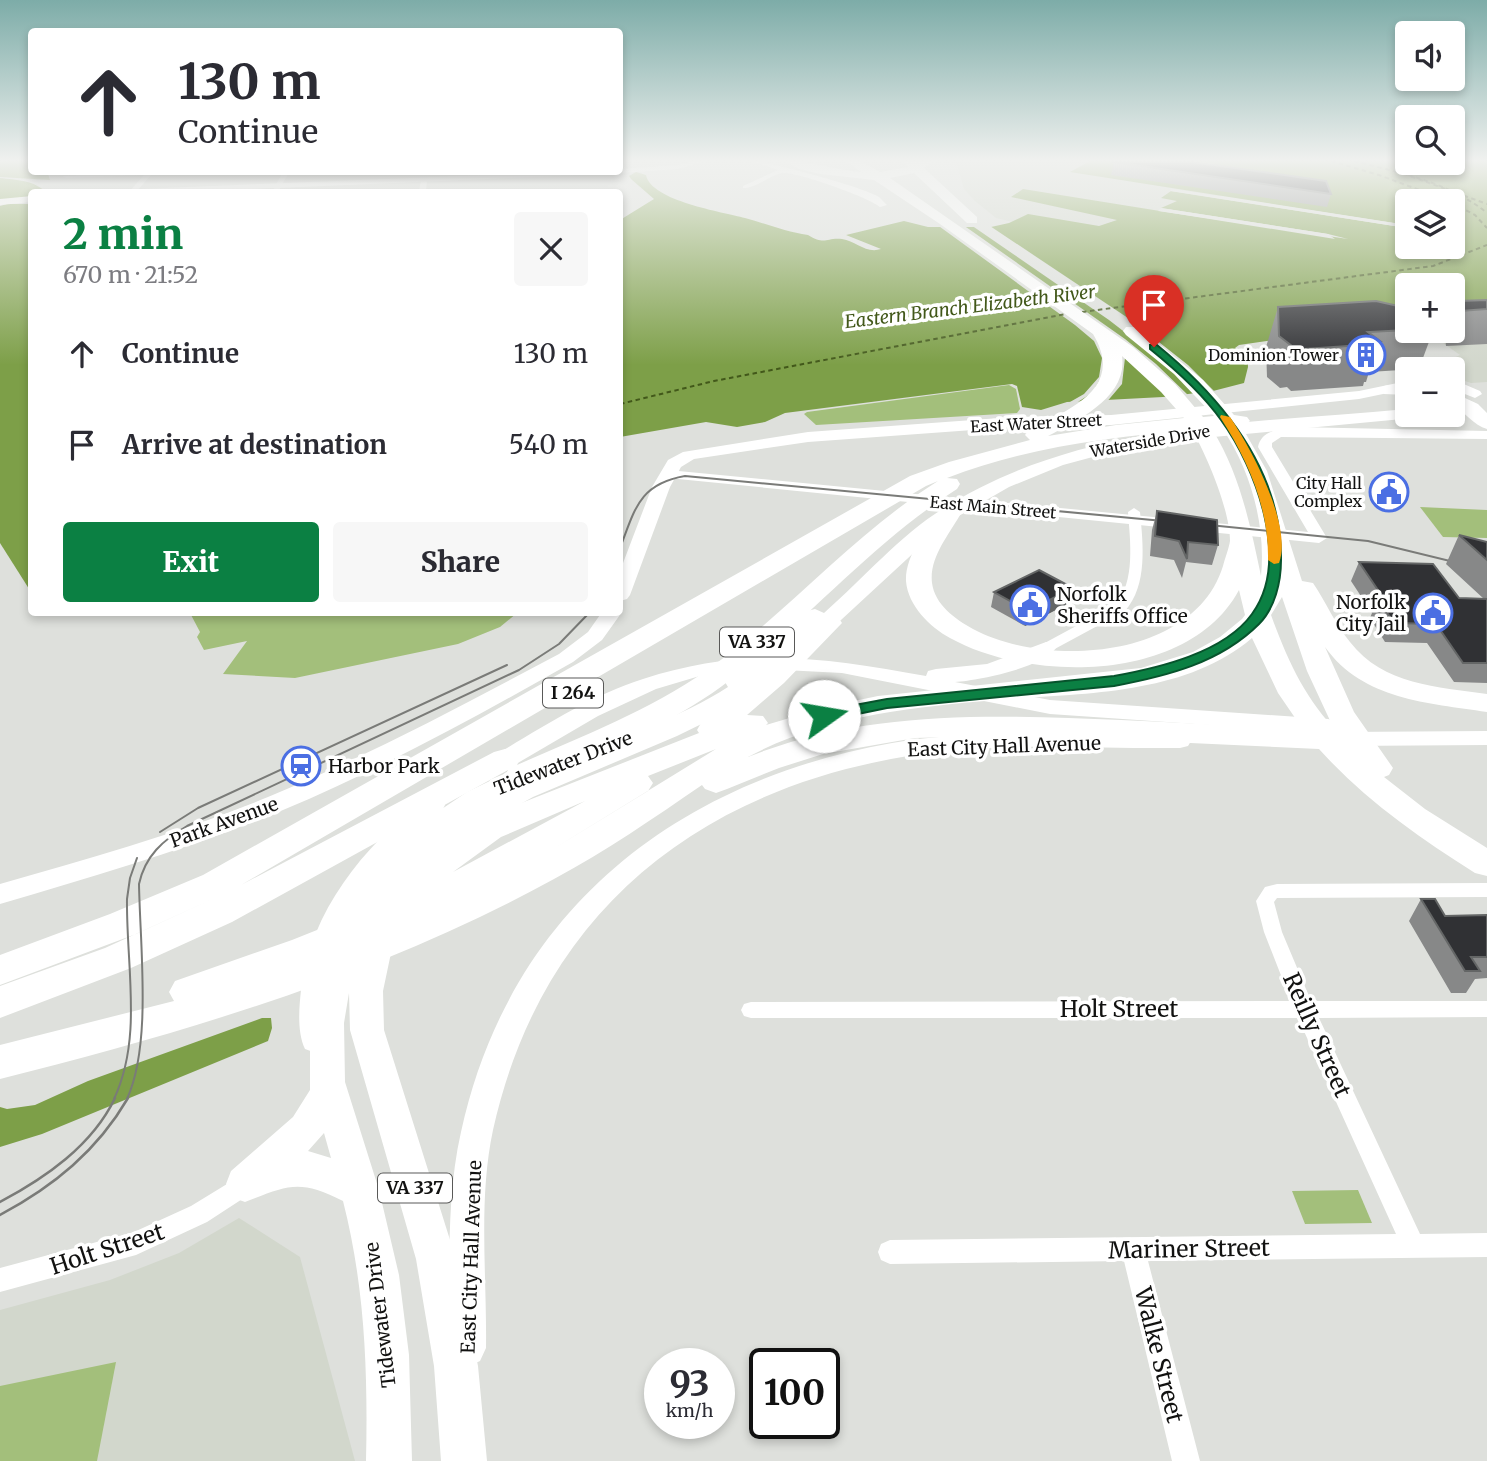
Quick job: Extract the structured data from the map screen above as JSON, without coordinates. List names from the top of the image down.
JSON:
{
  "streets": {
    "highway": ["VA 337", "I 264"],
    "main road": [
      "East Water Street",
      "Waterside Drive",
      "East City Hall Avenue",
      "Tidewater Drive",
      "Park Avenue"
    ],
    "street": [
      "East Main Street",
      "Holt Street",
      "Reilly Street",
      "Mariner Street",
      "Walke Street"
    ]
  },
  "crossings": [
    ["East Water Street", "East Main Street"],
    ["Waterside Drive", "VA 337"],
    ["Waterside Drive", "I 264"],
    ["Waterside Drive", "Tidewater Drive"],
    ["VA 337", "I 264"],
    ["VA 337", "East City Hall Avenue"],
    ["VA 337", "Tidewater Drive"],
    ["I 264", "Tidewater Drive"],
    ["East City Hall Avenue", "Tidewater Drive"],
    ["Holt Street", "Reilly Street"],
    ["Reilly Street", "Mariner Street"],
    ["Mariner Street", "Walke Street"]
  ],
  "water": ["Eastern Branch Elizabeth River"],
  "places": {
    "building": ["Dominion Tower"],
    "public building": ["City Hall Complex", "Norfolk Sheriffs Office", "Norfolk City Jail"],
    "station": ["Harbor Park"]
  },
  "page": {
    "map_buttons": ["+", "−"],
    "turn": ["130 m", "Continue"],
    "heading": ["2 min", "670 m · 21:52"],
    "list": [
      {
        "name": "Continue",
        "value": "130 m"
      },
      {
        "name": "Arrive at destination",
        "value": "540 m"
      }
    ],
    "buttons": ["Exit", "Share"],
    "speed": "93 km/h",
    "limit": "100"
  }
}
